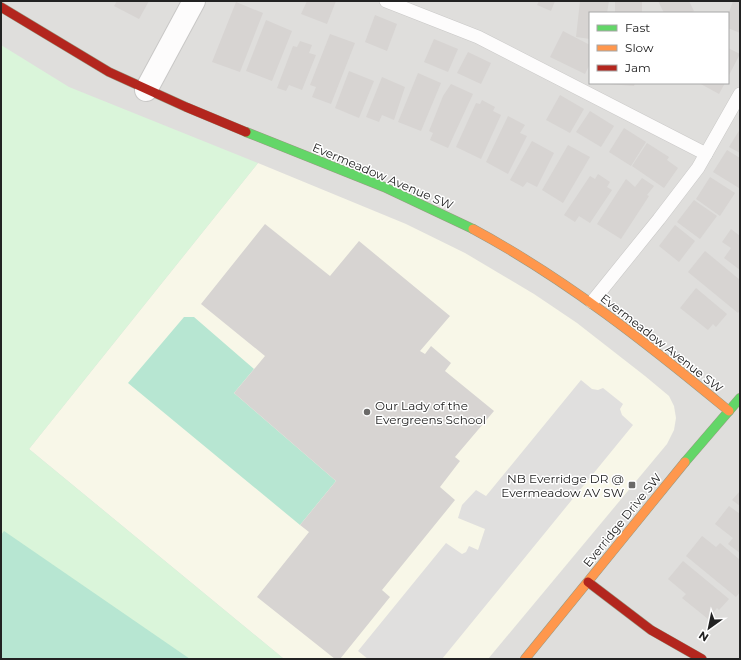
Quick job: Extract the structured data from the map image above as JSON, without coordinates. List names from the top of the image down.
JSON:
{
  "streets": {
    "street": ["Evermeadow Avenue SW", "Everridge Drive SW"]
  },
  "crossings": [
    ["Evermeadow Avenue SW", "Everridge Drive SW"]
  ],
  "places": {
    "other": ["Our Lady of the Evergreens School"],
    "transit": ["NB Everridge DR @ Evermeadow AV SW"]
  },
  "legend": ["Fast", "Slow", "Jam"],
  "north": "bottom left"
}
